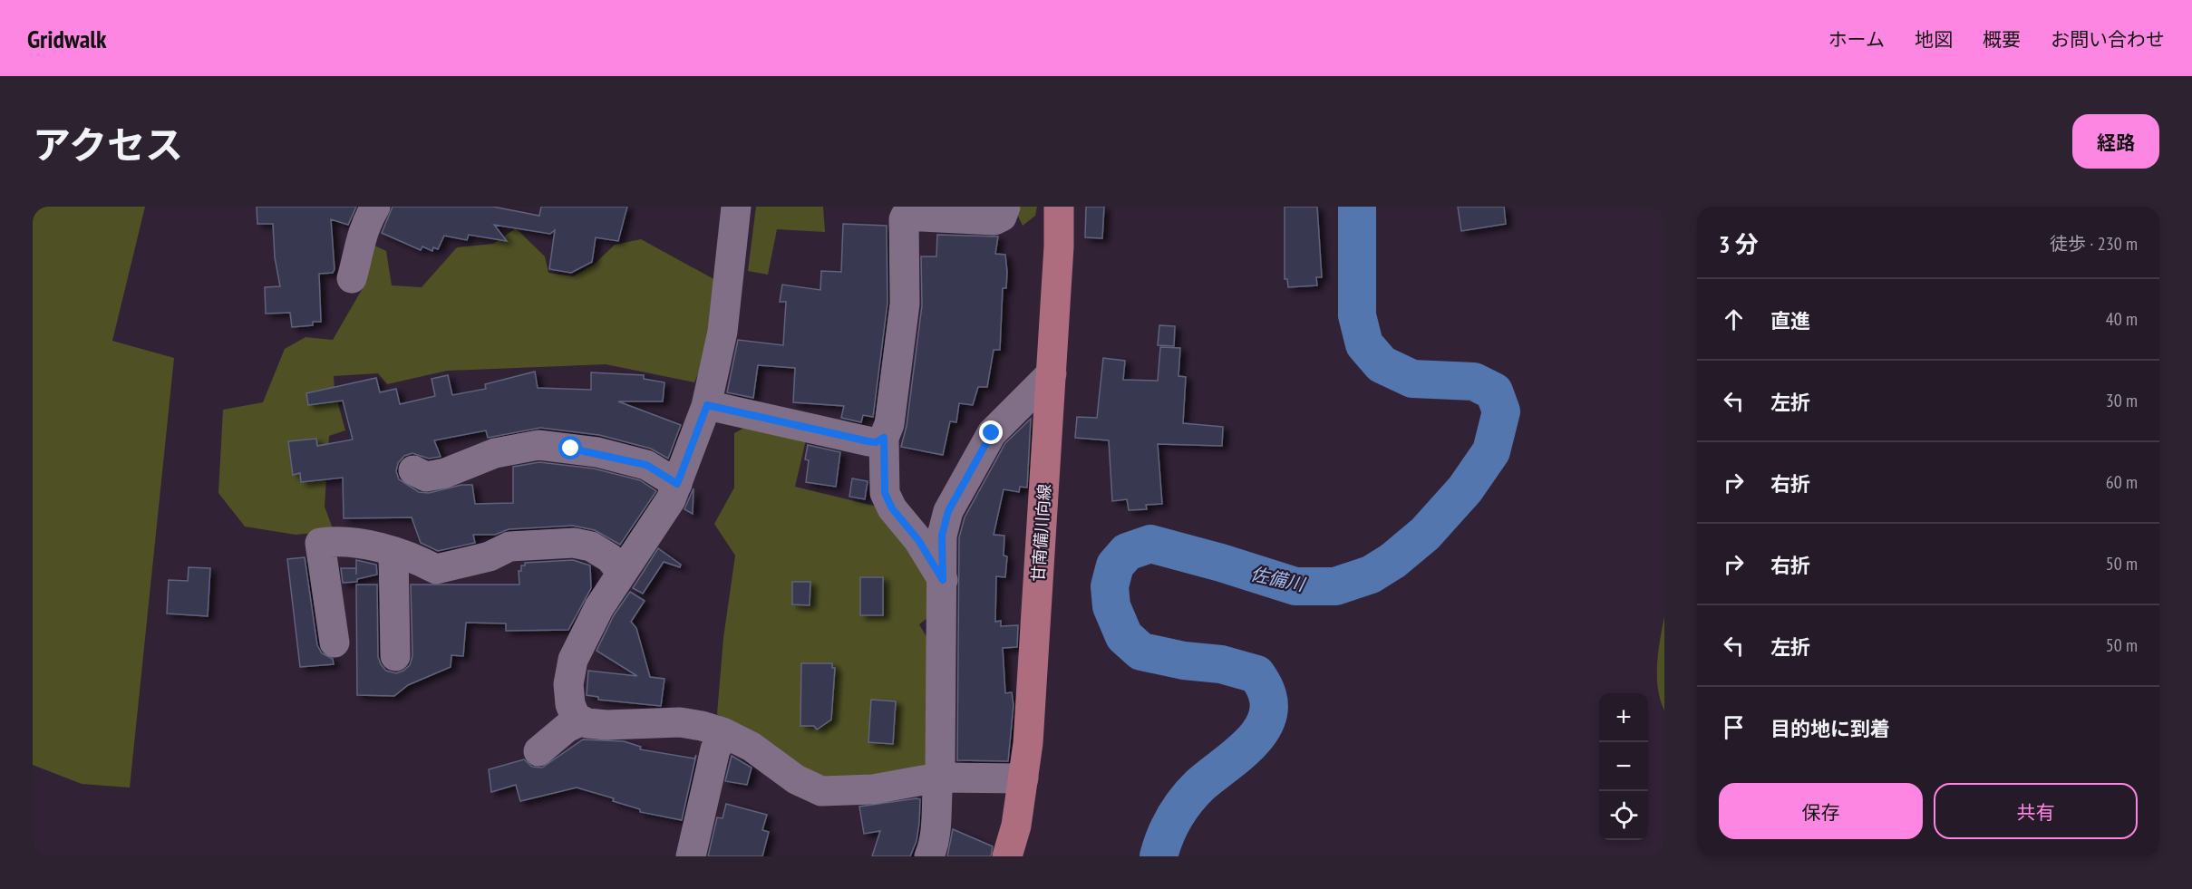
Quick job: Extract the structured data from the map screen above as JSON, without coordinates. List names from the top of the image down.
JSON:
{
  "streets": {
    "main road": ["甘南備川向線"]
  },
  "water": ["佐備川"],
  "page": {
    "header": "Gridwalk",
    "nav": [
      "ホーム",
      "地図",
      "概要",
      "お問い合わせ"
    ],
    "title": "アクセス",
    "buttons": [
      "経路",
      ["保存", "共有"]
    ],
    "heading": ["3 分", "徒歩 · 230 m"],
    "list": [
      ["直進", "40 m"],
      ["左折", "30 m"],
      ["右折", "60 m"],
      ["右折", "50 m"],
      ["左折", "50 m"],
      "目的地に到着"
    ],
    "map_buttons": ["+", "−"]
  }
}
